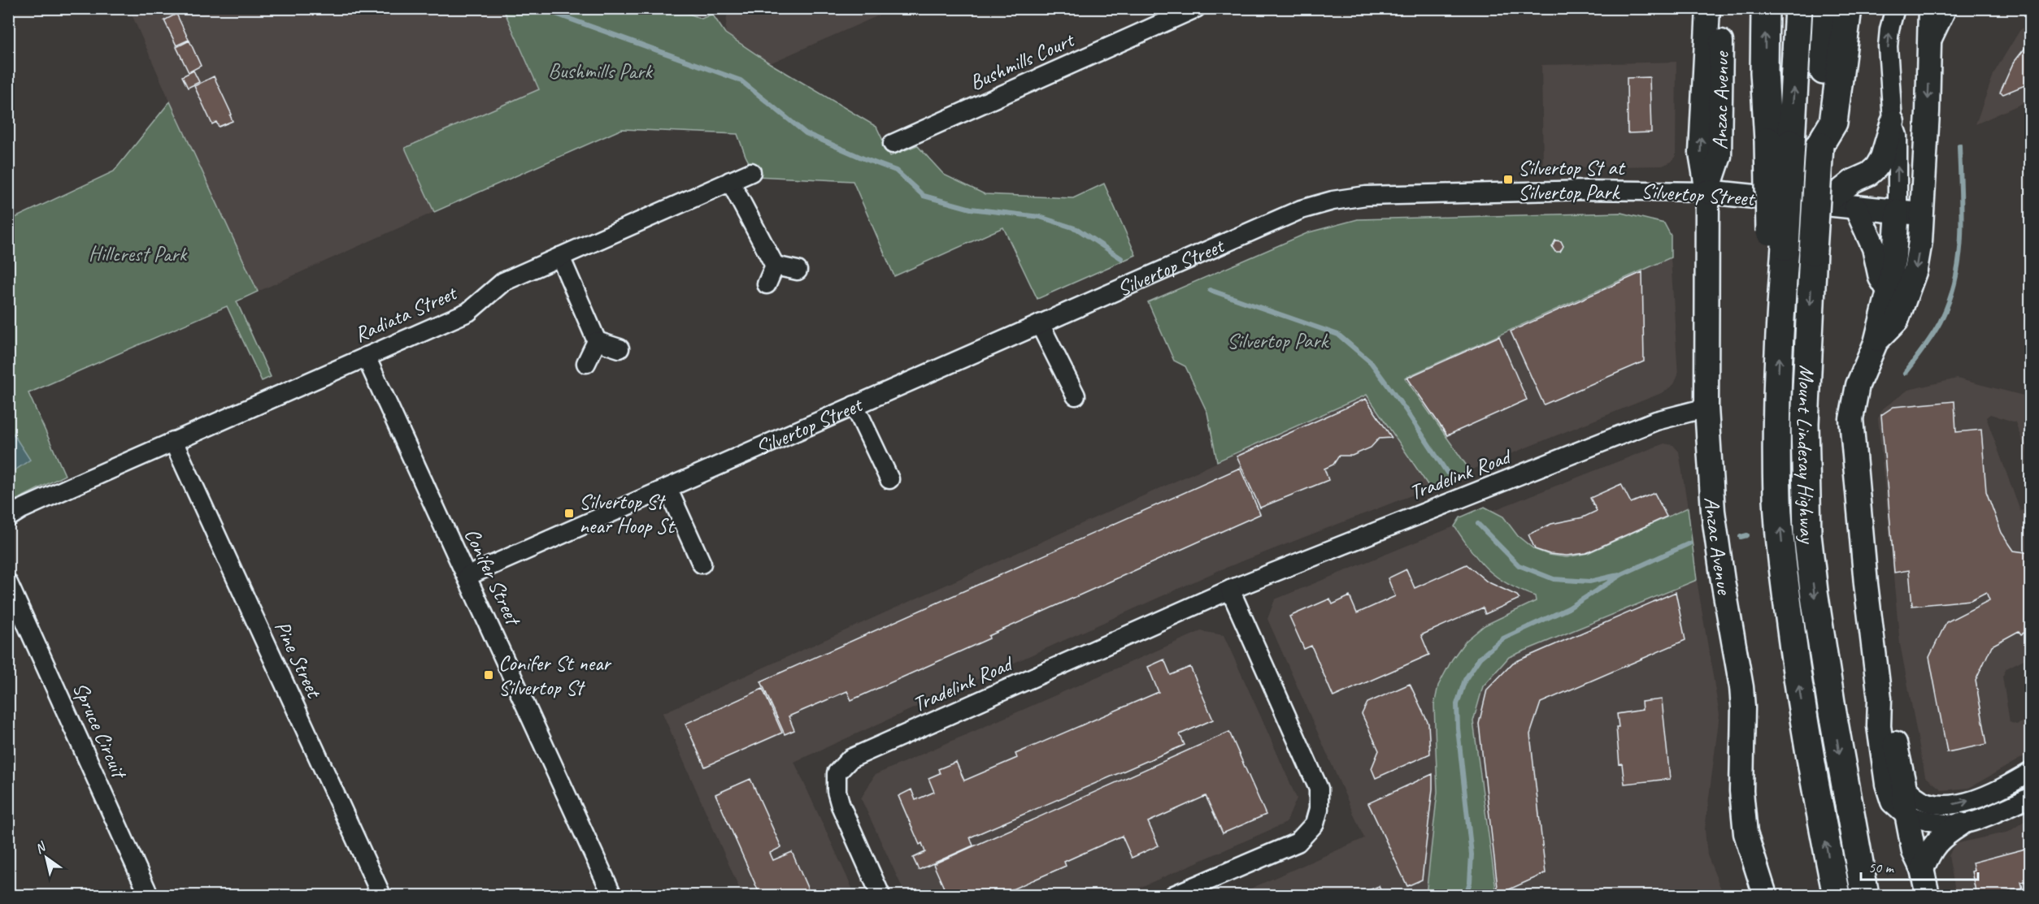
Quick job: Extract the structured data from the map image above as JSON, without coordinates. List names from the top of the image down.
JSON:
{
  "streets": {
    "highway": ["Mount Lindesay Highway"],
    "main road": ["Anzac Avenue", "Silvertop Street"],
    "street": [
      "Bushmills Court",
      "Radiata Street",
      "Tradelink Road",
      "Conifer Street",
      "Pine Street",
      "Spruce Circuit"
    ]
  },
  "crossings": [
    ["Anzac Avenue", "Silvertop Street"],
    ["Anzac Avenue", "Tradelink Road"],
    ["Silvertop Street", "Mount Lindesay Highway"],
    ["Silvertop Street", "Conifer Street"],
    ["Radiata Street", "Conifer Street"],
    ["Radiata Street", "Pine Street"]
  ],
  "parks": ["Bushmills Park", "Hillcrest Park", "Silvertop Park"],
  "places": {
    "transit": ["Silvertop St at Silvertop Park", "Silvertop St near Hoop St", "Conifer St near Silvertop St"]
  },
  "scale_bar": "50 m",
  "north": "top left"
}
